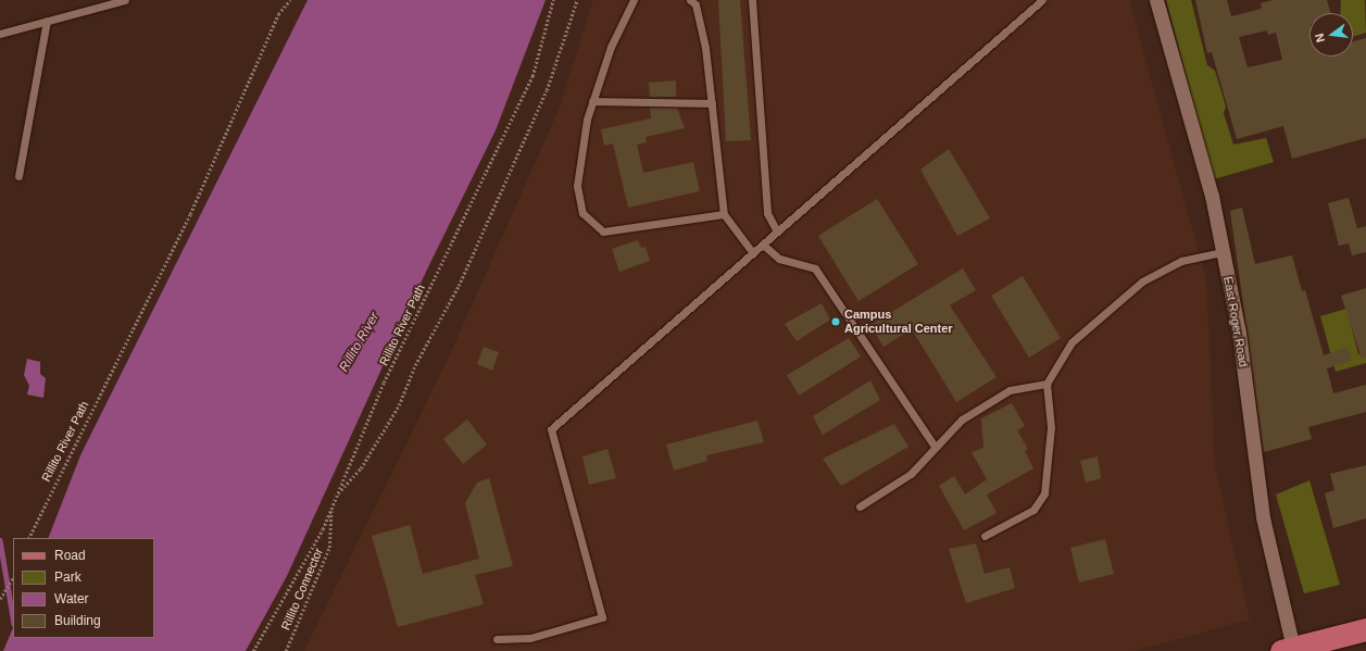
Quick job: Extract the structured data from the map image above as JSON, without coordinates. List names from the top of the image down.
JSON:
{
  "streets": {
    "street": ["East Roger Road"],
    "path": ["Rillito River Path", "Rillito Connector"]
  },
  "crossings": [
    ["Rillito River Path", "Rillito Connector"]
  ],
  "water": ["Rillito River"],
  "places": ["Campus Agricultural Center"],
  "legend": [
    "Road",
    "Park",
    "Water",
    "Building"
  ],
  "north": "left"
}
